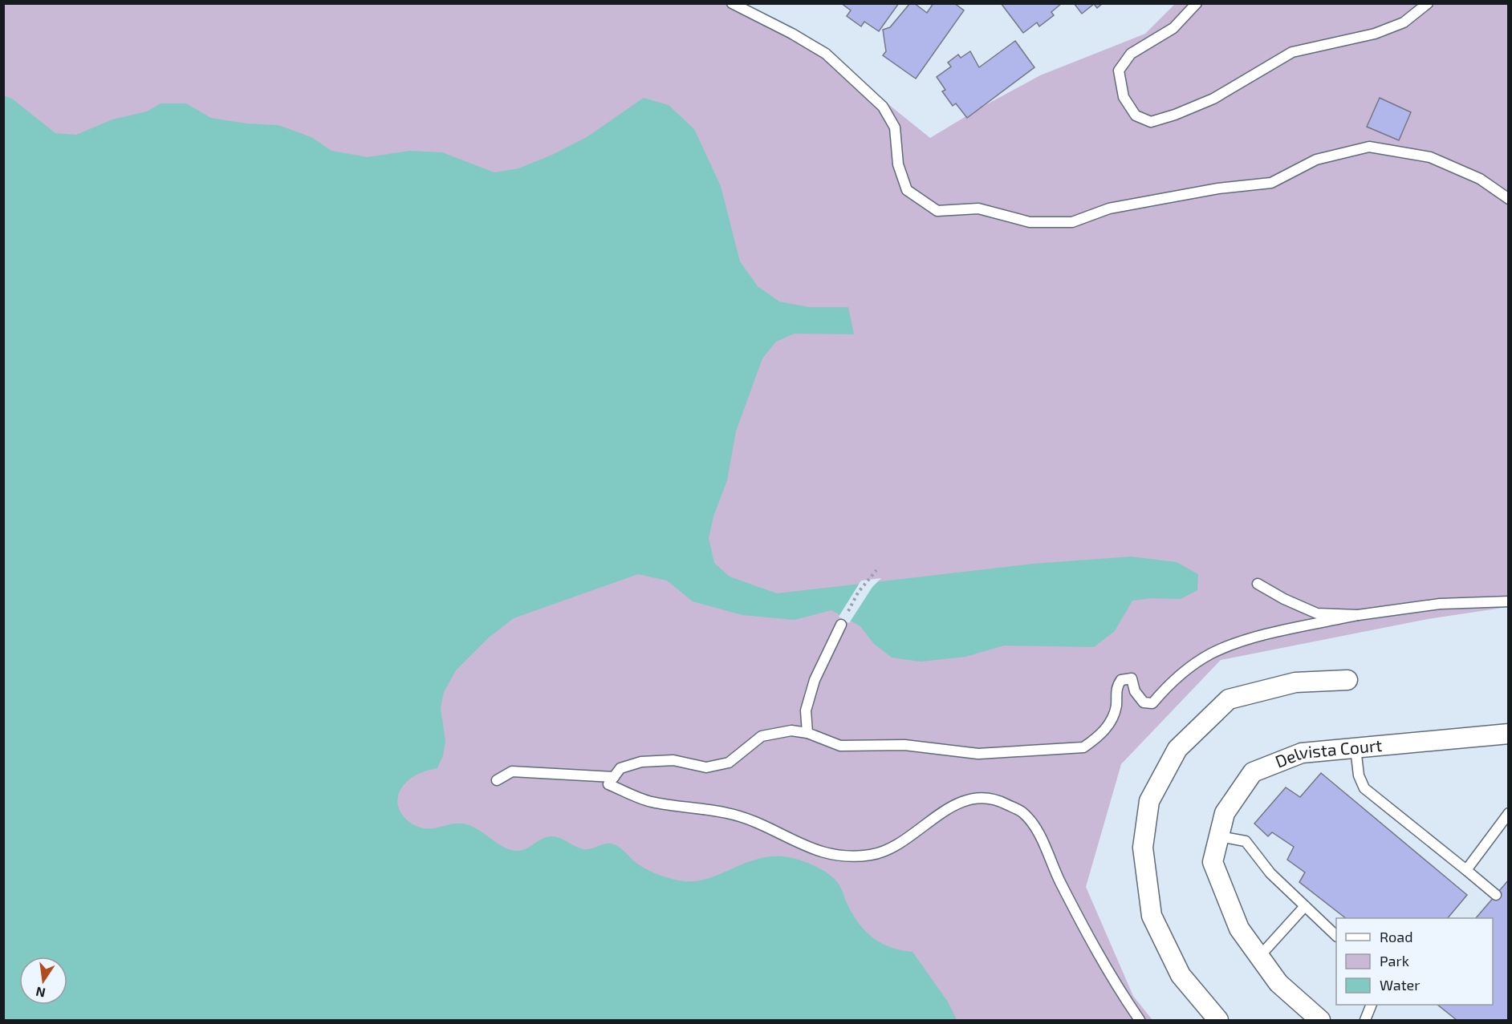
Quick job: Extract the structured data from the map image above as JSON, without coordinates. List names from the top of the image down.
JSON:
{
  "streets": {
    "street": ["Delvista Court"]
  },
  "legend": ["Road", "Park", "Water"],
  "north": "bottom"
}
